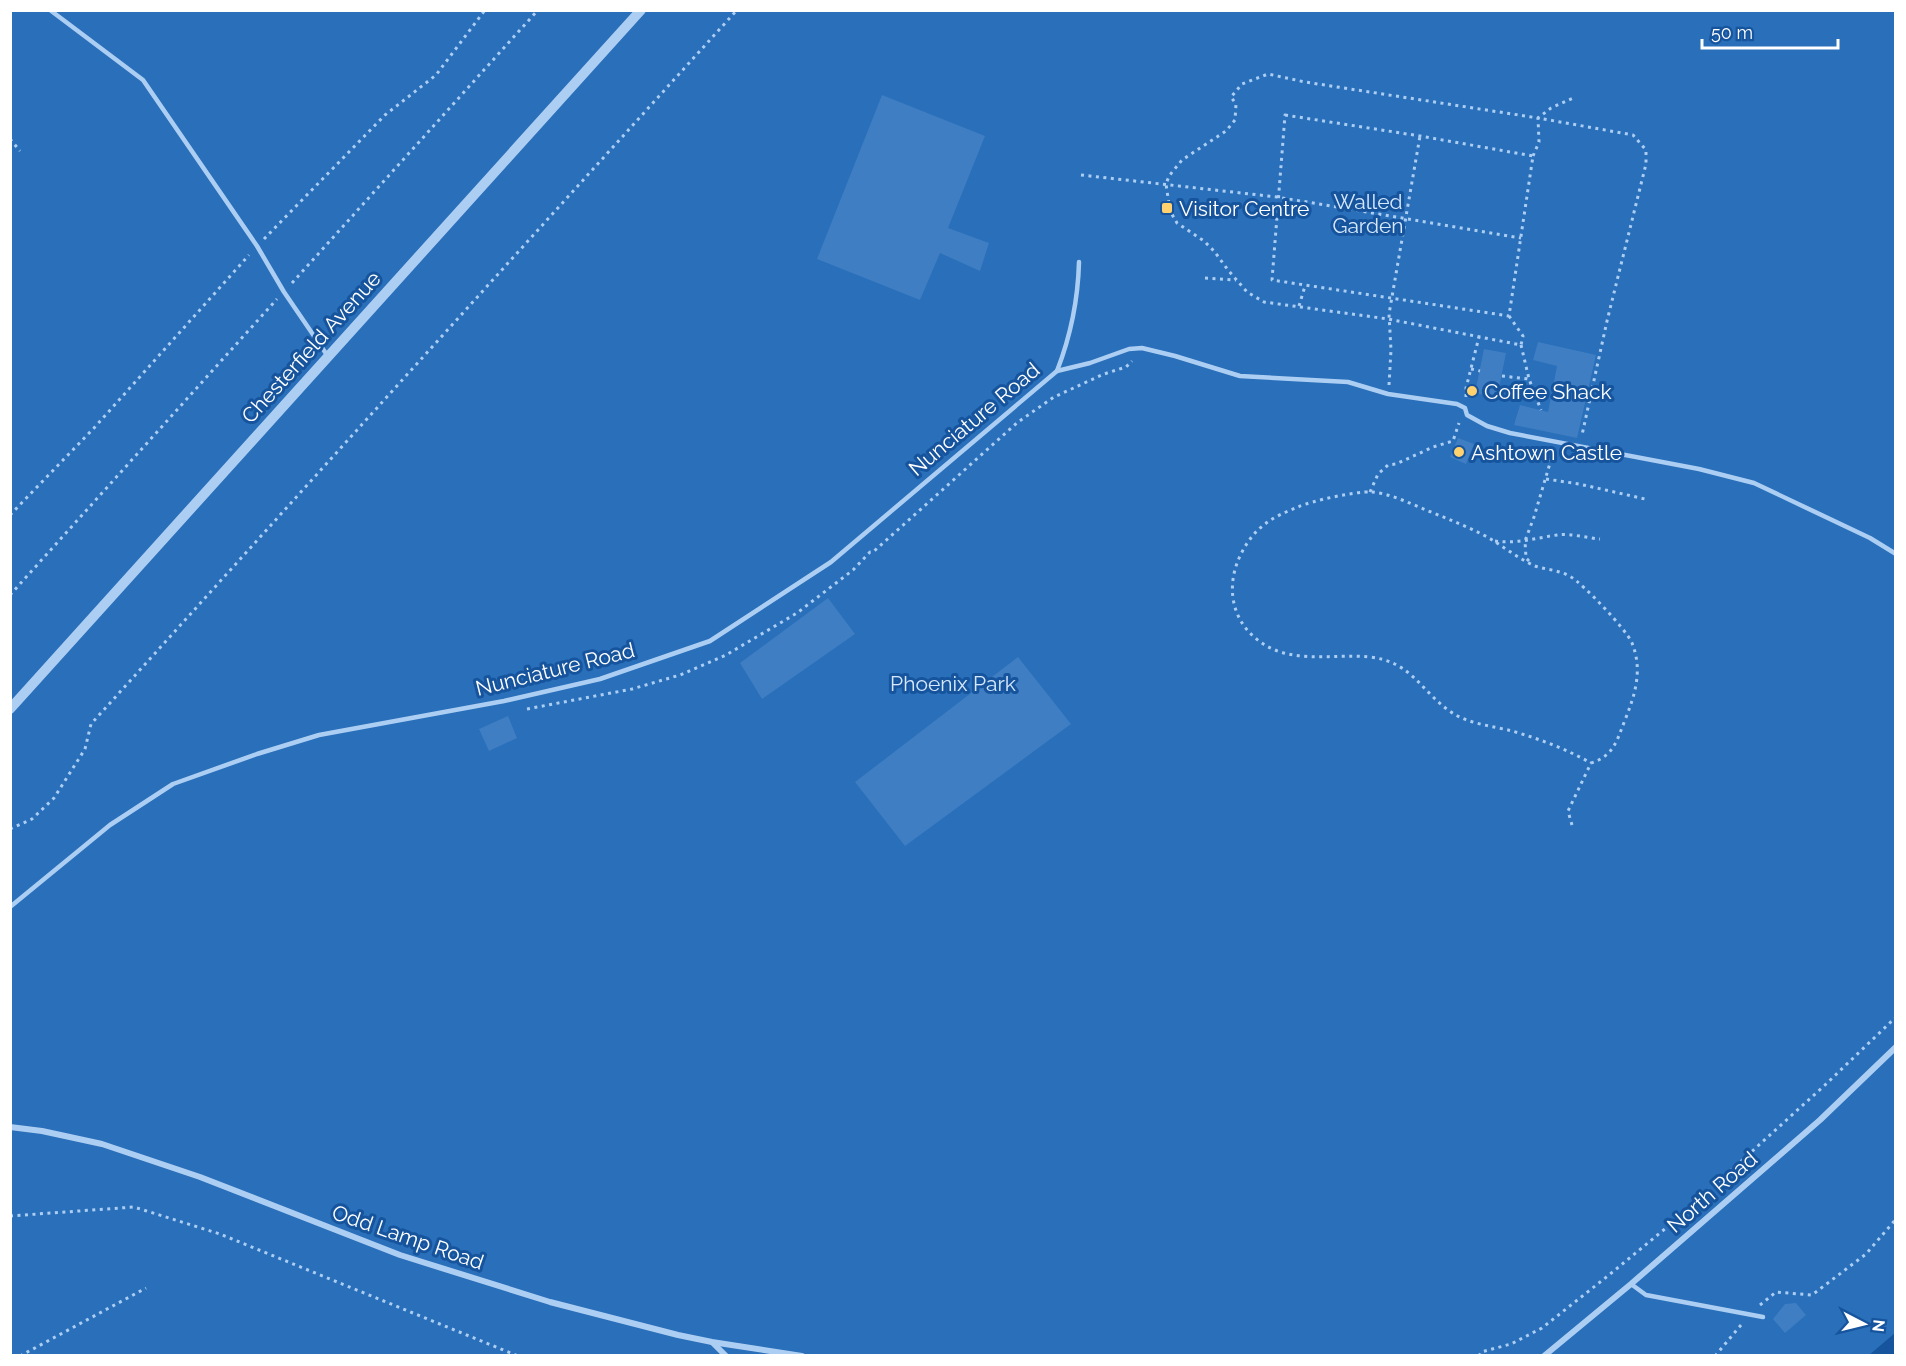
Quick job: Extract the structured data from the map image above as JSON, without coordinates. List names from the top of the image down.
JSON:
{
  "streets": {
    "street": ["Chesterfield Avenue", "North Road", "Odd Lamp Road"],
    "lane": ["Nunciature Road"]
  },
  "parks": ["Walled Garden", "Phoenix Park"],
  "places": {
    "transit": ["Visitor Centre"],
    "other": ["Coffee Shack", "Ashtown Castle"]
  },
  "scale_bar": "50 m",
  "north": "right"
}
